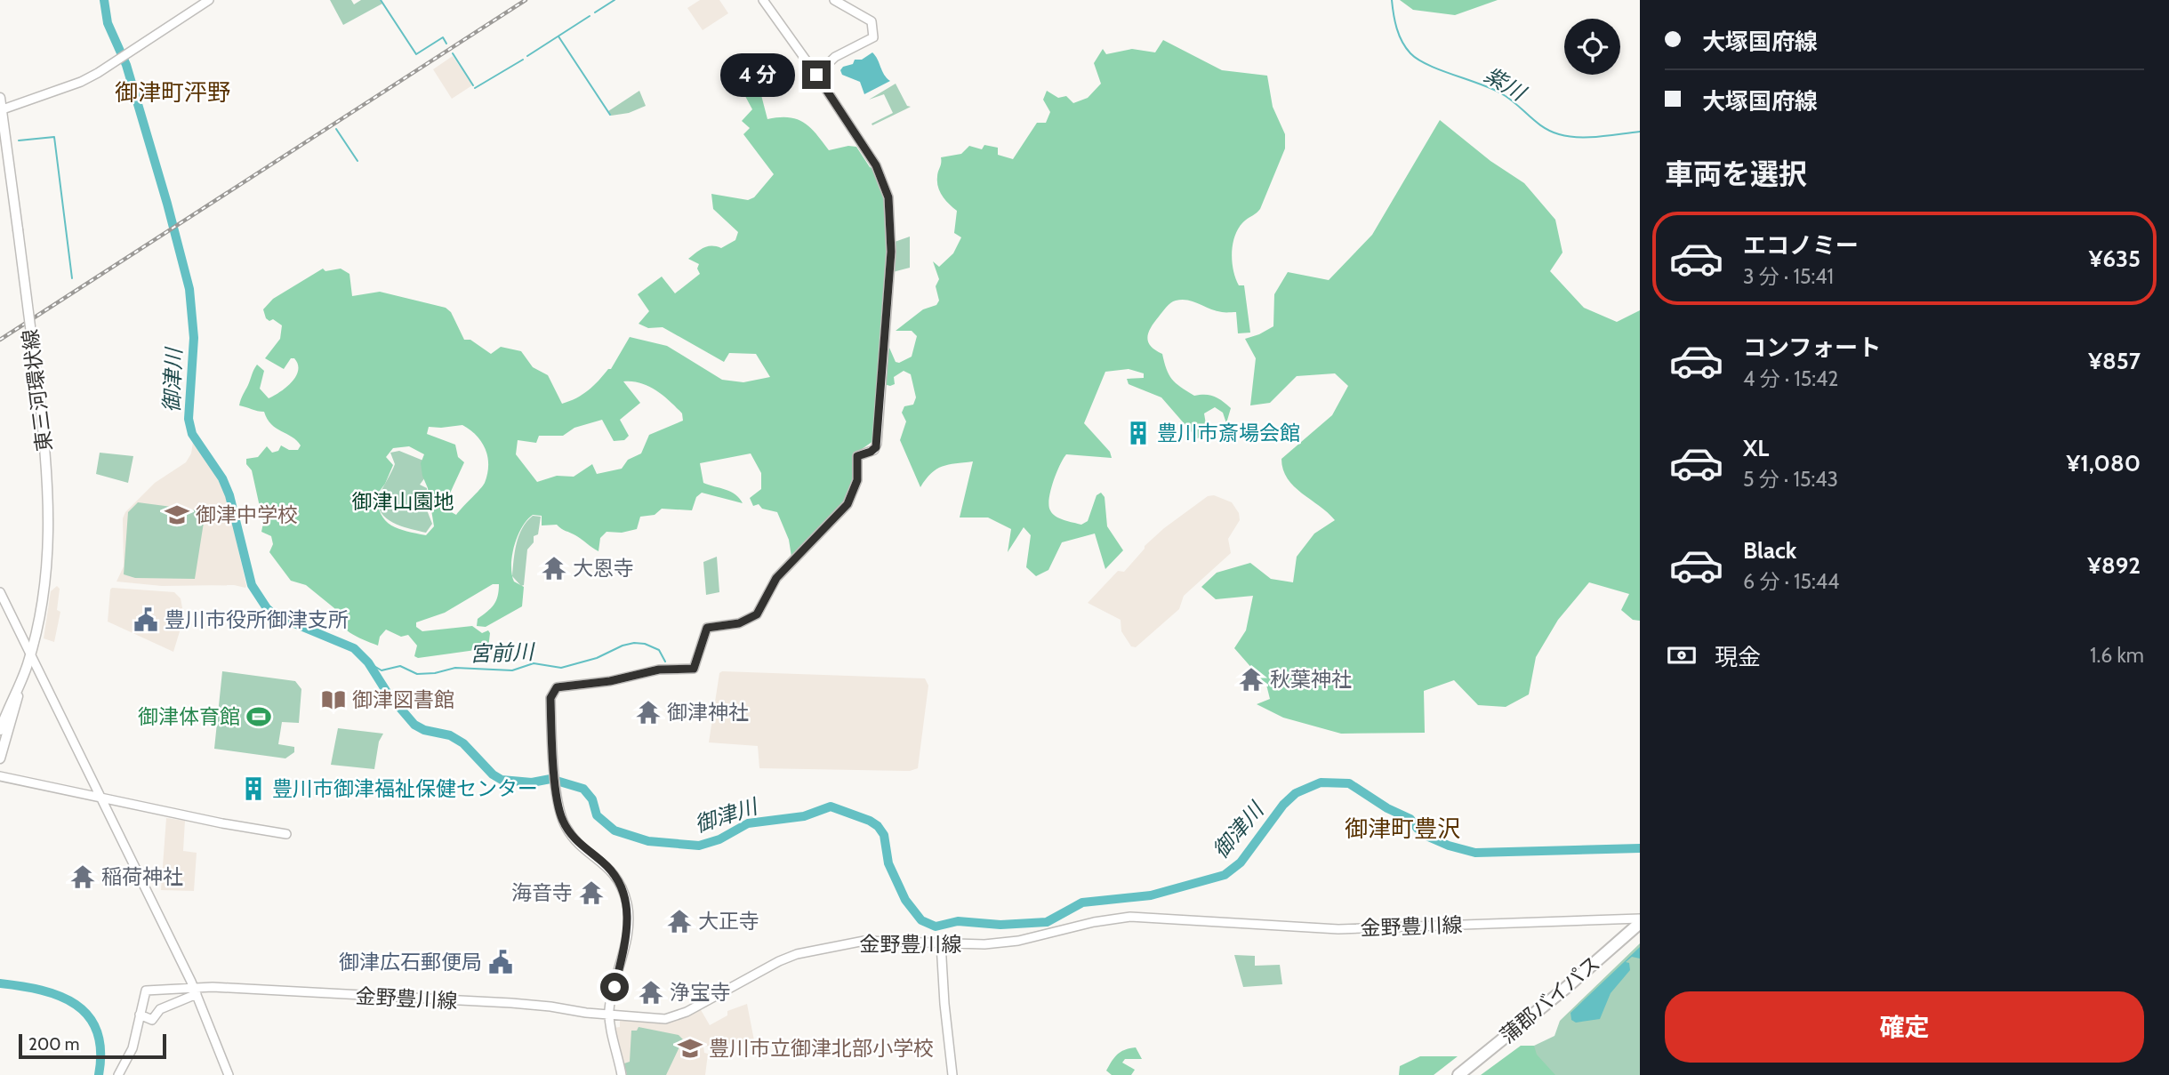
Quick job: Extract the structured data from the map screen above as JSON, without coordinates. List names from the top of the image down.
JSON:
{
  "streets": {
    "highway": ["蒲郡バイパス"],
    "main road": ["東三河環状線", "金野豊川線"]
  },
  "crossings": [
    ["金野豊川線", "蒲郡バイパス"]
  ],
  "districts": ["御津町泙野", "御津町豊沢"],
  "water": ["紫川", "御津川", "宮前川"],
  "parks": ["御津山園地"],
  "places": {
    "building": ["豊川市斎場会館", "豊川市御津福祉保健センター"],
    "school or university": ["御津中学校", "豊川市立御津北部小学校"],
    "temple": [
      "大恩寺",
      "秋葉神社",
      "御津神社",
      "稲荷神社",
      "海音寺",
      "大正寺",
      "浄宝寺"
    ],
    "public building": ["豊川市役所御津支所", "御津広石郵便局"],
    "library": ["御津図書館"],
    "sports": ["御津体育館"]
  },
  "scale_bar": "200 m",
  "page": {
    "banner": ["大塚国府線", "大塚国府線"],
    "bubble": "4 分",
    "heading": "車両を選択",
    "list": [
      {
        "name": "エコノミー",
        "note": "3 分 · 15:41",
        "value": "¥635"
      },
      {
        "name": "コンフォート",
        "note": "4 分 · 15:42",
        "value": "¥857"
      },
      {
        "name": "XL",
        "note": "5 分 · 15:43",
        "value": "¥1,080"
      },
      {
        "name": "Black",
        "note": "6 分 · 15:44",
        "value": "¥892"
      }
    ],
    "pay": ["現金", "1.6 km"],
    "buttons": "確定",
    "scale": "200 m"
  }
}
